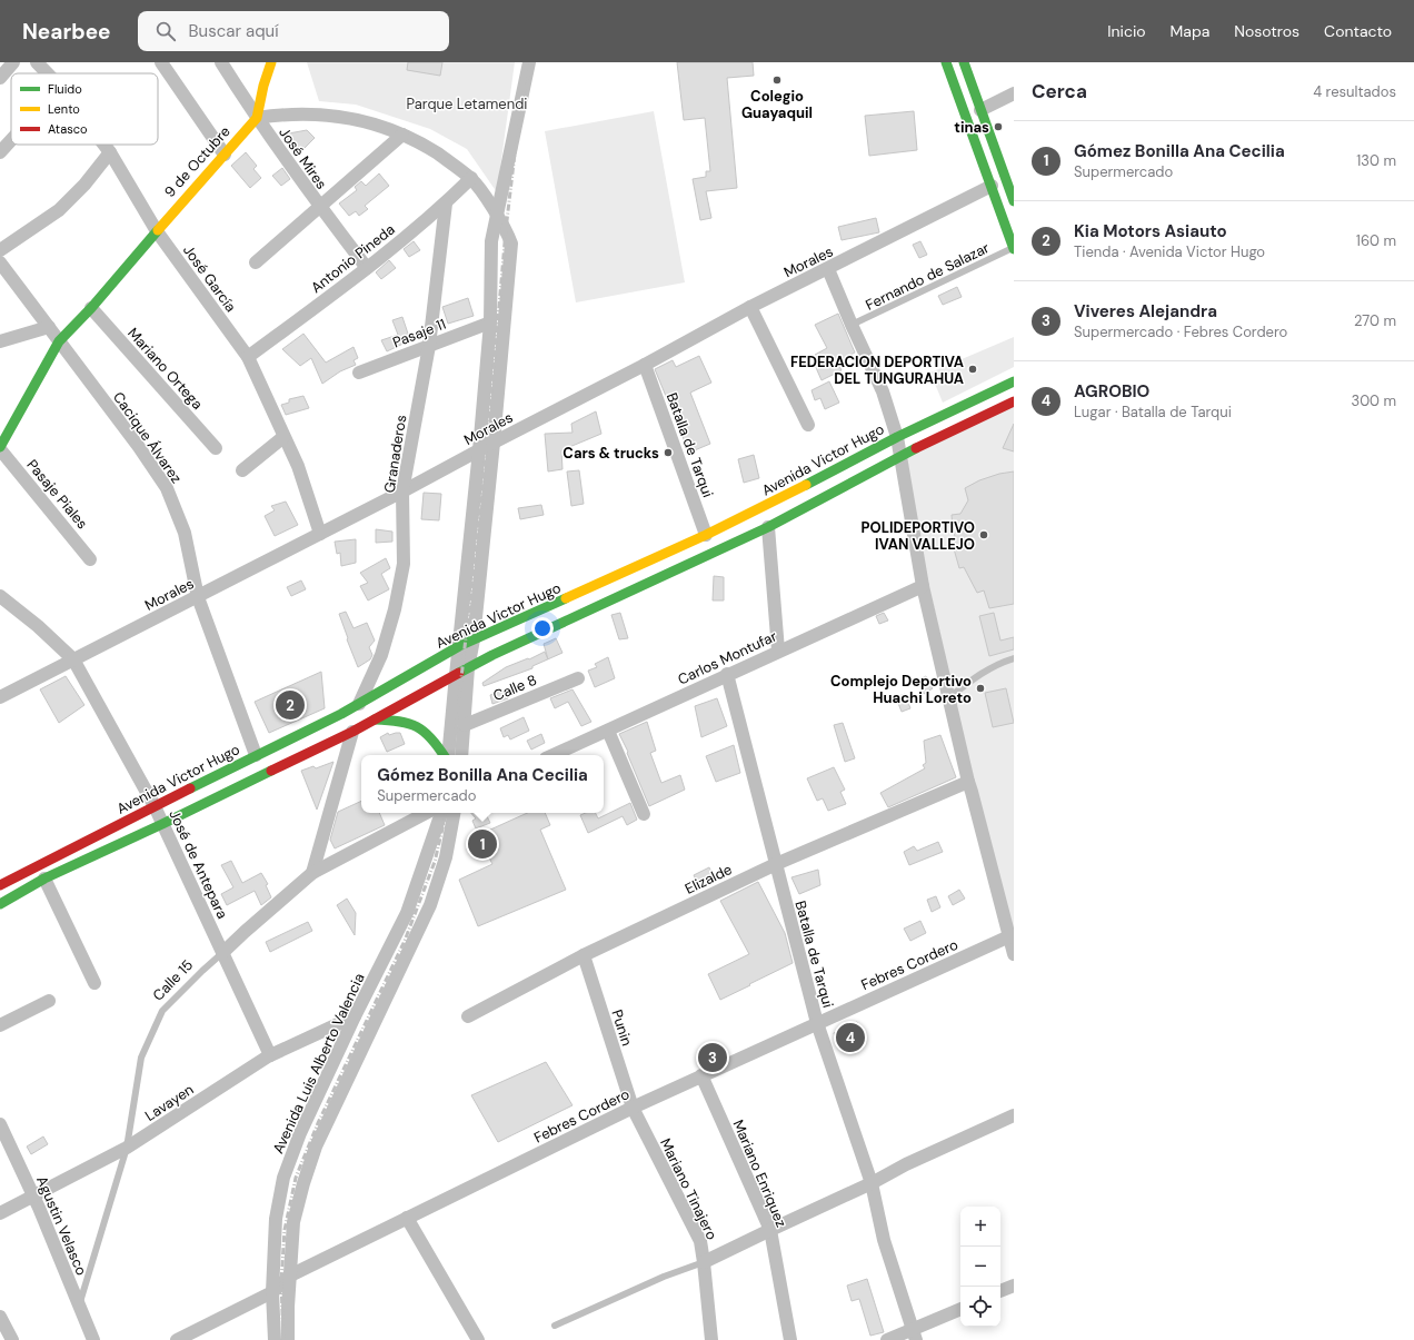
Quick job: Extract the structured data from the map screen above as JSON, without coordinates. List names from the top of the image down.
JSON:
{
  "streets": {
    "main road": ["9 de Octubre", "Avenida Victor Hugo"],
    "street": [
      "José Mires",
      "Antonio Pineda",
      "Morales",
      "José García",
      "Pasaje 11",
      "Mariano Ortega",
      "Cacique Álvarez",
      "Batalla de Tarqui",
      "Granaderos",
      "Pasaje Piales",
      "Carlos Montufar",
      "Calle 8",
      "José de Antepara",
      "Elizalde",
      "Febres Cordero",
      "Calle 15",
      "Punin",
      "Avenida Luis Alberto Valencia",
      "Lavayen",
      "Mariano Enriquez",
      "Mariano Tinajero",
      "Agustin Velasco"
    ],
    "lane": ["Fernando de Salazar"]
  },
  "crossings": [
    ["José Mires", "9 de Octubre"],
    ["José Mires", "Antonio Pineda"],
    ["9 de Octubre", "José García"],
    ["9 de Octubre", "Mariano Ortega"],
    ["9 de Octubre", "Cacique Álvarez"],
    ["9 de Octubre", "Pasaje Piales"],
    ["Antonio Pineda", "José García"],
    ["Antonio Pineda", "Granaderos"],
    ["Morales", "José García"],
    ["Morales", "Cacique Álvarez"],
    ["Morales", "Batalla de Tarqui"],
    ["Morales", "Granaderos"],
    ["Morales", "José de Antepara"],
    ["Pasaje 11", "Granaderos"],
    ["Cacique Álvarez", "Avenida Victor Hugo"],
    ["Batalla de Tarqui", "Avenida Victor Hugo"],
    ["Batalla de Tarqui", "Carlos Montufar"],
    ["Batalla de Tarqui", "Elizalde"],
    ["Batalla de Tarqui", "Febres Cordero"],
    ["Granaderos", "Avenida Victor Hugo"],
    ["Avenida Victor Hugo", "José de Antepara"],
    ["José de Antepara", "Calle 15"],
    ["José de Antepara", "Lavayen"],
    ["Elizalde", "Punin"],
    ["Febres Cordero", "Punin"],
    ["Febres Cordero", "Avenida Luis Alberto Valencia"],
    ["Febres Cordero", "Mariano Enriquez"],
    ["Febres Cordero", "Mariano Tinajero"],
    ["Calle 15", "Lavayen"],
    ["Calle 15", "Agustin Velasco"],
    ["Punin", "Mariano Tinajero"],
    ["Avenida Luis Alberto Valencia", "Lavayen"],
    ["Lavayen", "Agustin Velasco"]
  ],
  "parks": ["Parque Letamendi"],
  "places": [
    "Colegio Guayaquil",
    "tinas",
    "FEDERACION DEPORTIVA DEL TUNGURAHUA",
    "Cars & trucks",
    "POLIDEPORTIVO IVAN VALLEJO",
    "Complejo Deportivo Huachi Loreto"
  ],
  "legend": ["Fluido", "Lento", "Atasco"],
  "page": {
    "header": "Nearbee",
    "search": "Buscar aquí",
    "nav": [
      "Inicio",
      "Mapa",
      "Nosotros",
      "Contacto"
    ],
    "heading": ["Cerca", "4 resultados"],
    "list": [
      {
        "mark": "1",
        "name": "Gómez Bonilla Ana Cecilia",
        "note": "Supermercado",
        "value": "130 m"
      },
      {
        "mark": "2",
        "name": "Kia Motors Asiauto",
        "note": "Tienda · Avenida Victor Hugo",
        "value": "160 m"
      },
      {
        "mark": "3",
        "name": "Viveres Alejandra",
        "note": "Supermercado · Febres Cordero",
        "value": "270 m"
      },
      {
        "mark": "4",
        "name": "AGROBIO",
        "note": "Lugar · Batalla de Tarqui",
        "value": "300 m"
      }
    ],
    "pins": [
      "2",
      "1",
      "4",
      "3"
    ],
    "popup": ["Gómez Bonilla Ana Cecilia", "Supermercado"],
    "map_buttons": ["+", "−"]
  }
}
